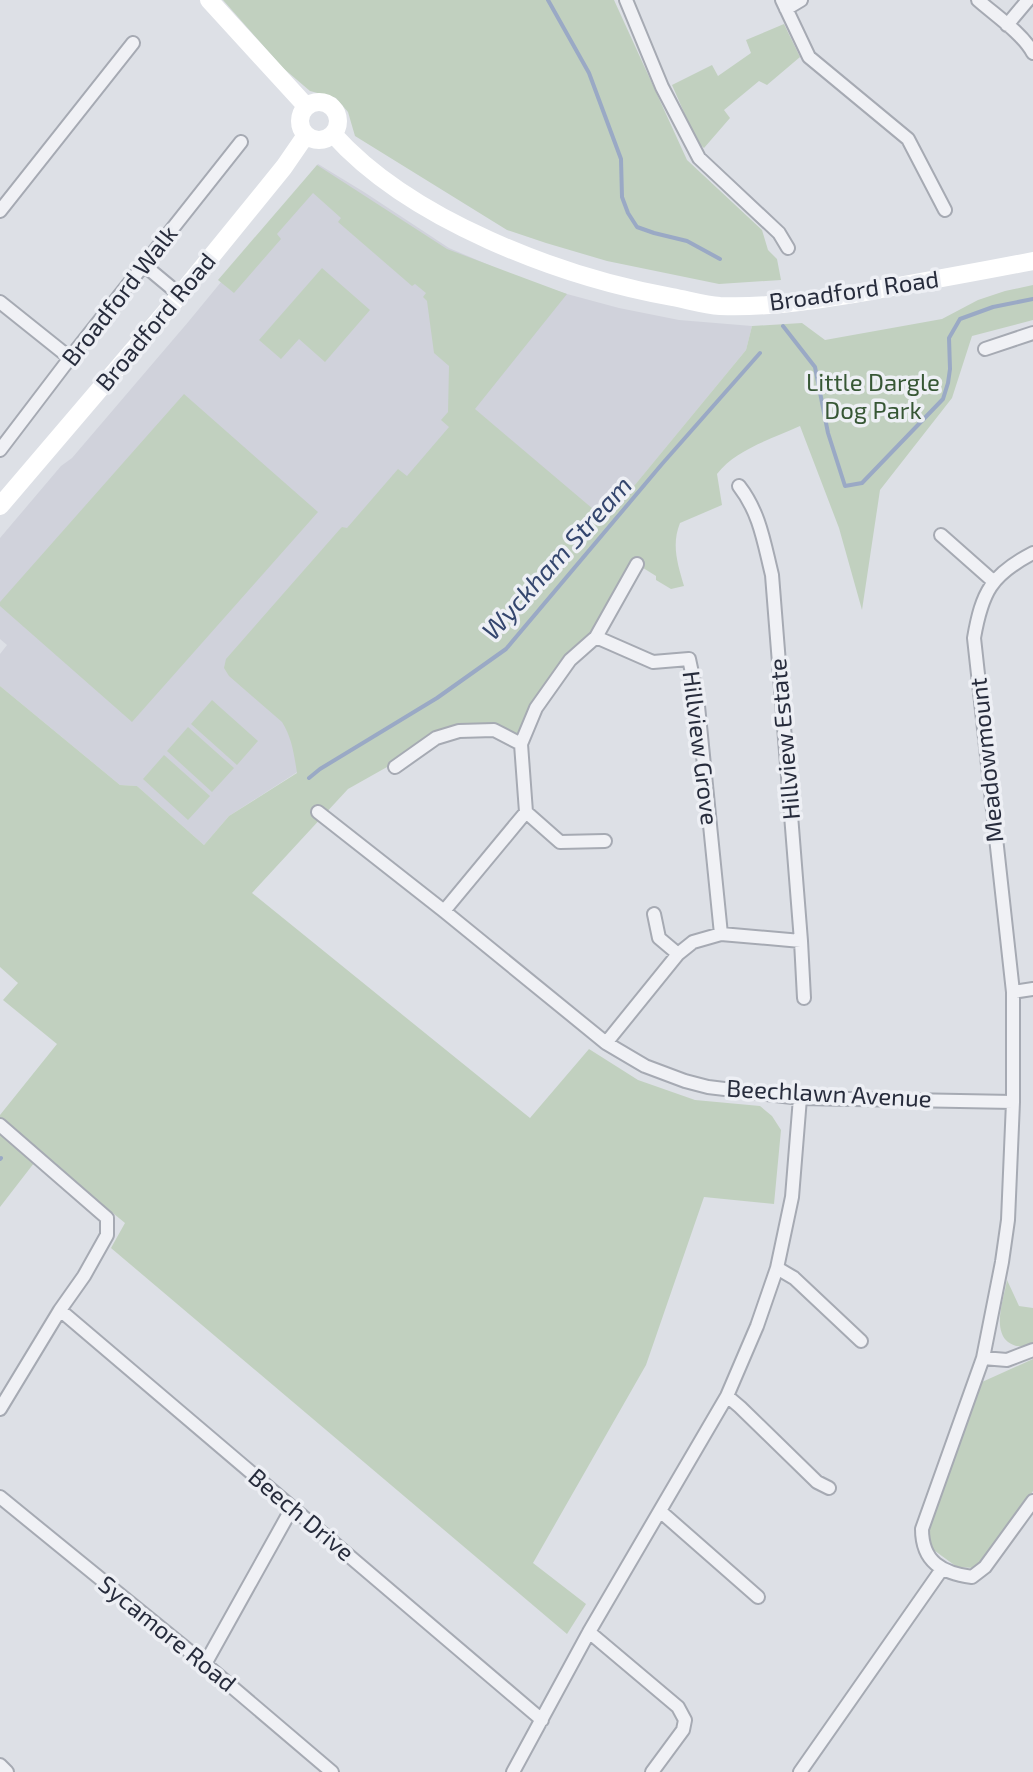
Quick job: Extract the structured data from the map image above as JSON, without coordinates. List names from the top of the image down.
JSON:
{
  "streets": {
    "street": [
      "Broadford Road",
      "Broadford Walk",
      "Hillview Estate",
      "Hillview Grove",
      "Meadowmount",
      "Beechlawn Avenue",
      "Beech Drive",
      "Sycamore Road"
    ]
  },
  "crossings": [
    ["Meadowmount", "Beechlawn Avenue"]
  ],
  "water": ["Wyckham Stream"],
  "parks": ["Little Dargle Dog Park"]
}
